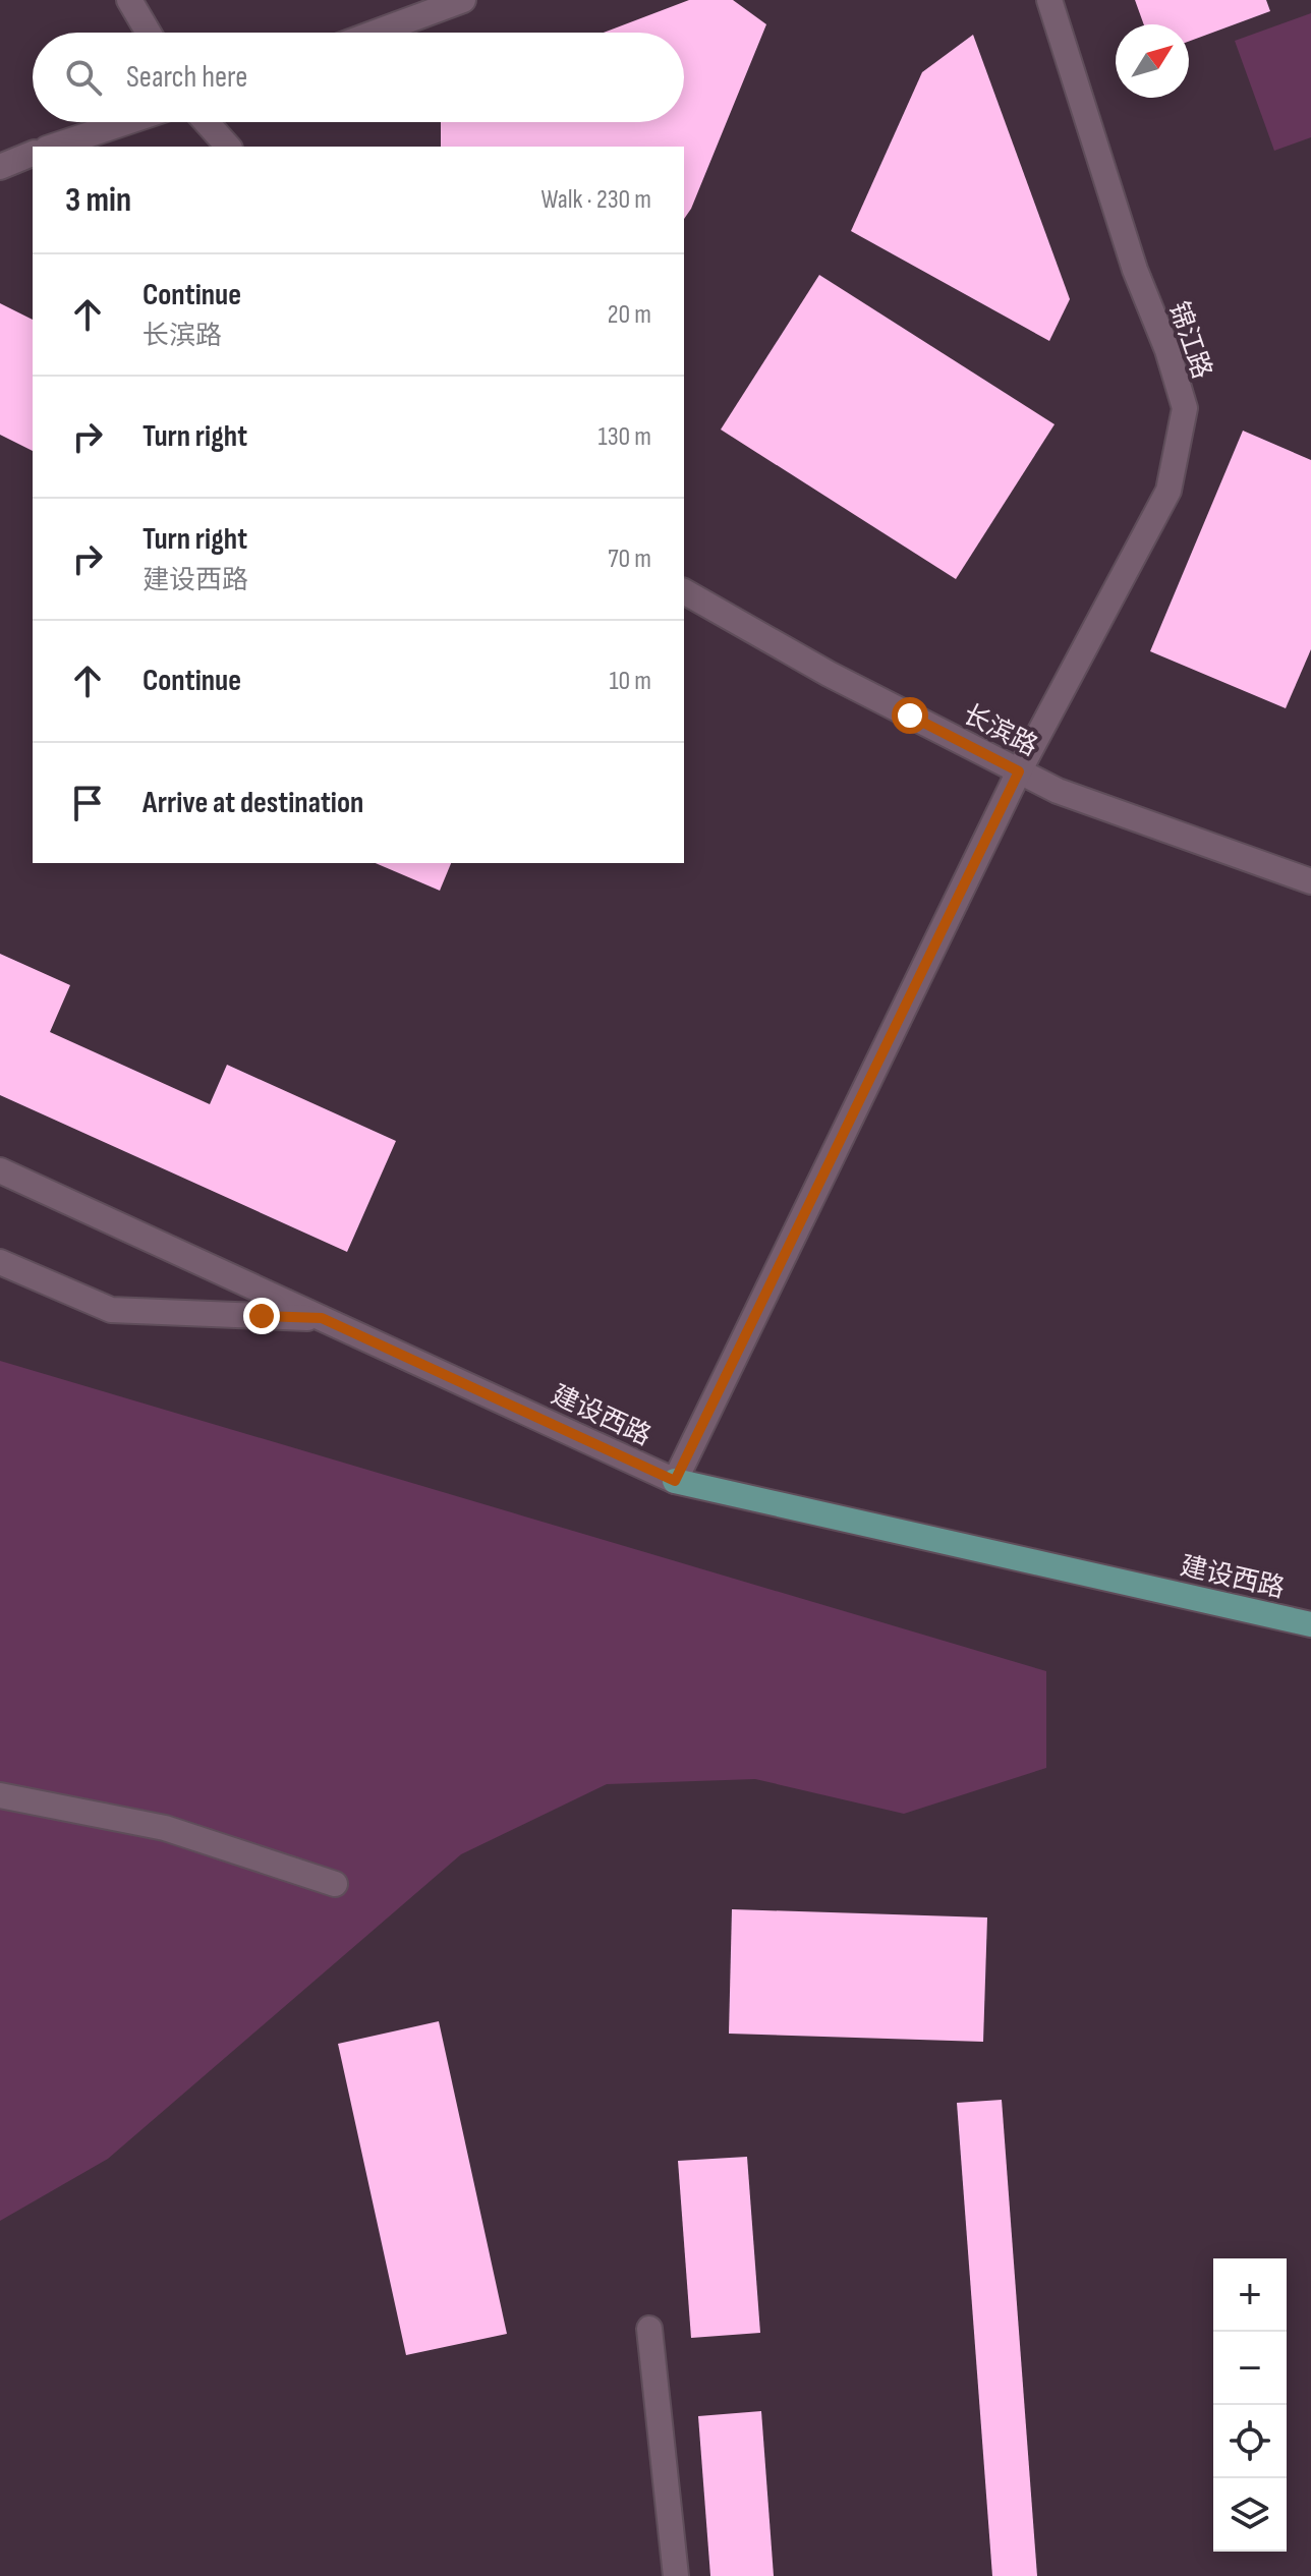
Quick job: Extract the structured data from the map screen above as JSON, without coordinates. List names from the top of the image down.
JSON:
{
  "streets": {
    "main road": ["建设西路"],
    "street": ["锦江路", "长滨路"]
  },
  "crossings": [
    ["锦江路", "长滨路"],
    ["锦江路", "建设西路"]
  ],
  "north": "top right",
  "page": {
    "search": "Search here",
    "heading": ["3 min", "Walk · 230 m"],
    "list": [
      ["Continue", "长滨路", "20 m"],
      ["Turn right", "130 m"],
      ["Turn right", "建设西路", "70 m"],
      ["Continue", "10 m"],
      "Arrive at destination"
    ],
    "map_buttons": ["+", "−"]
  }
}
